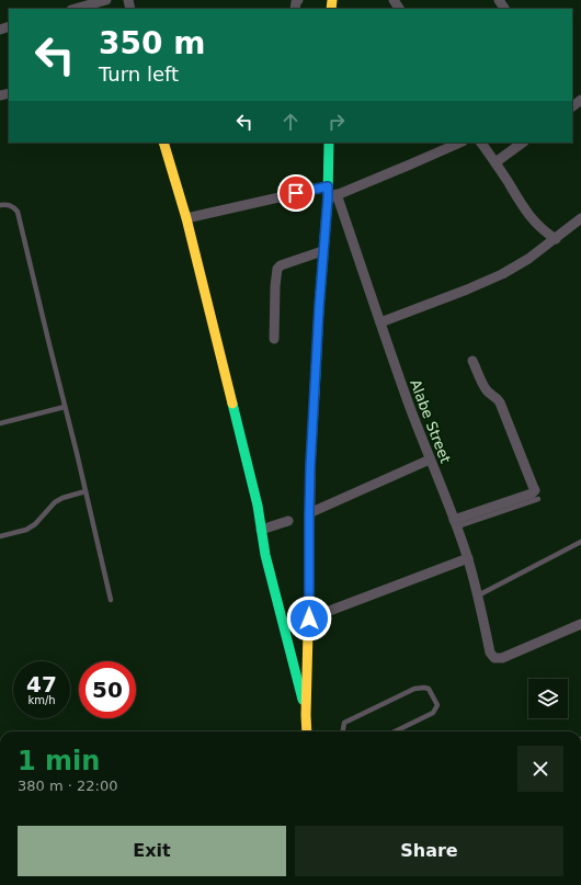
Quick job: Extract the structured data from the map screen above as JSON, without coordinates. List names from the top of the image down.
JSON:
{
  "streets": {
    "street": ["Alabe Street"]
  },
  "page": {
    "turn": ["350 m", "Turn left"],
    "speed": "47 km/h",
    "limit": "50",
    "heading": ["1 min", "380 m · 22:00"],
    "buttons": ["Exit", "Share"]
  }
}
